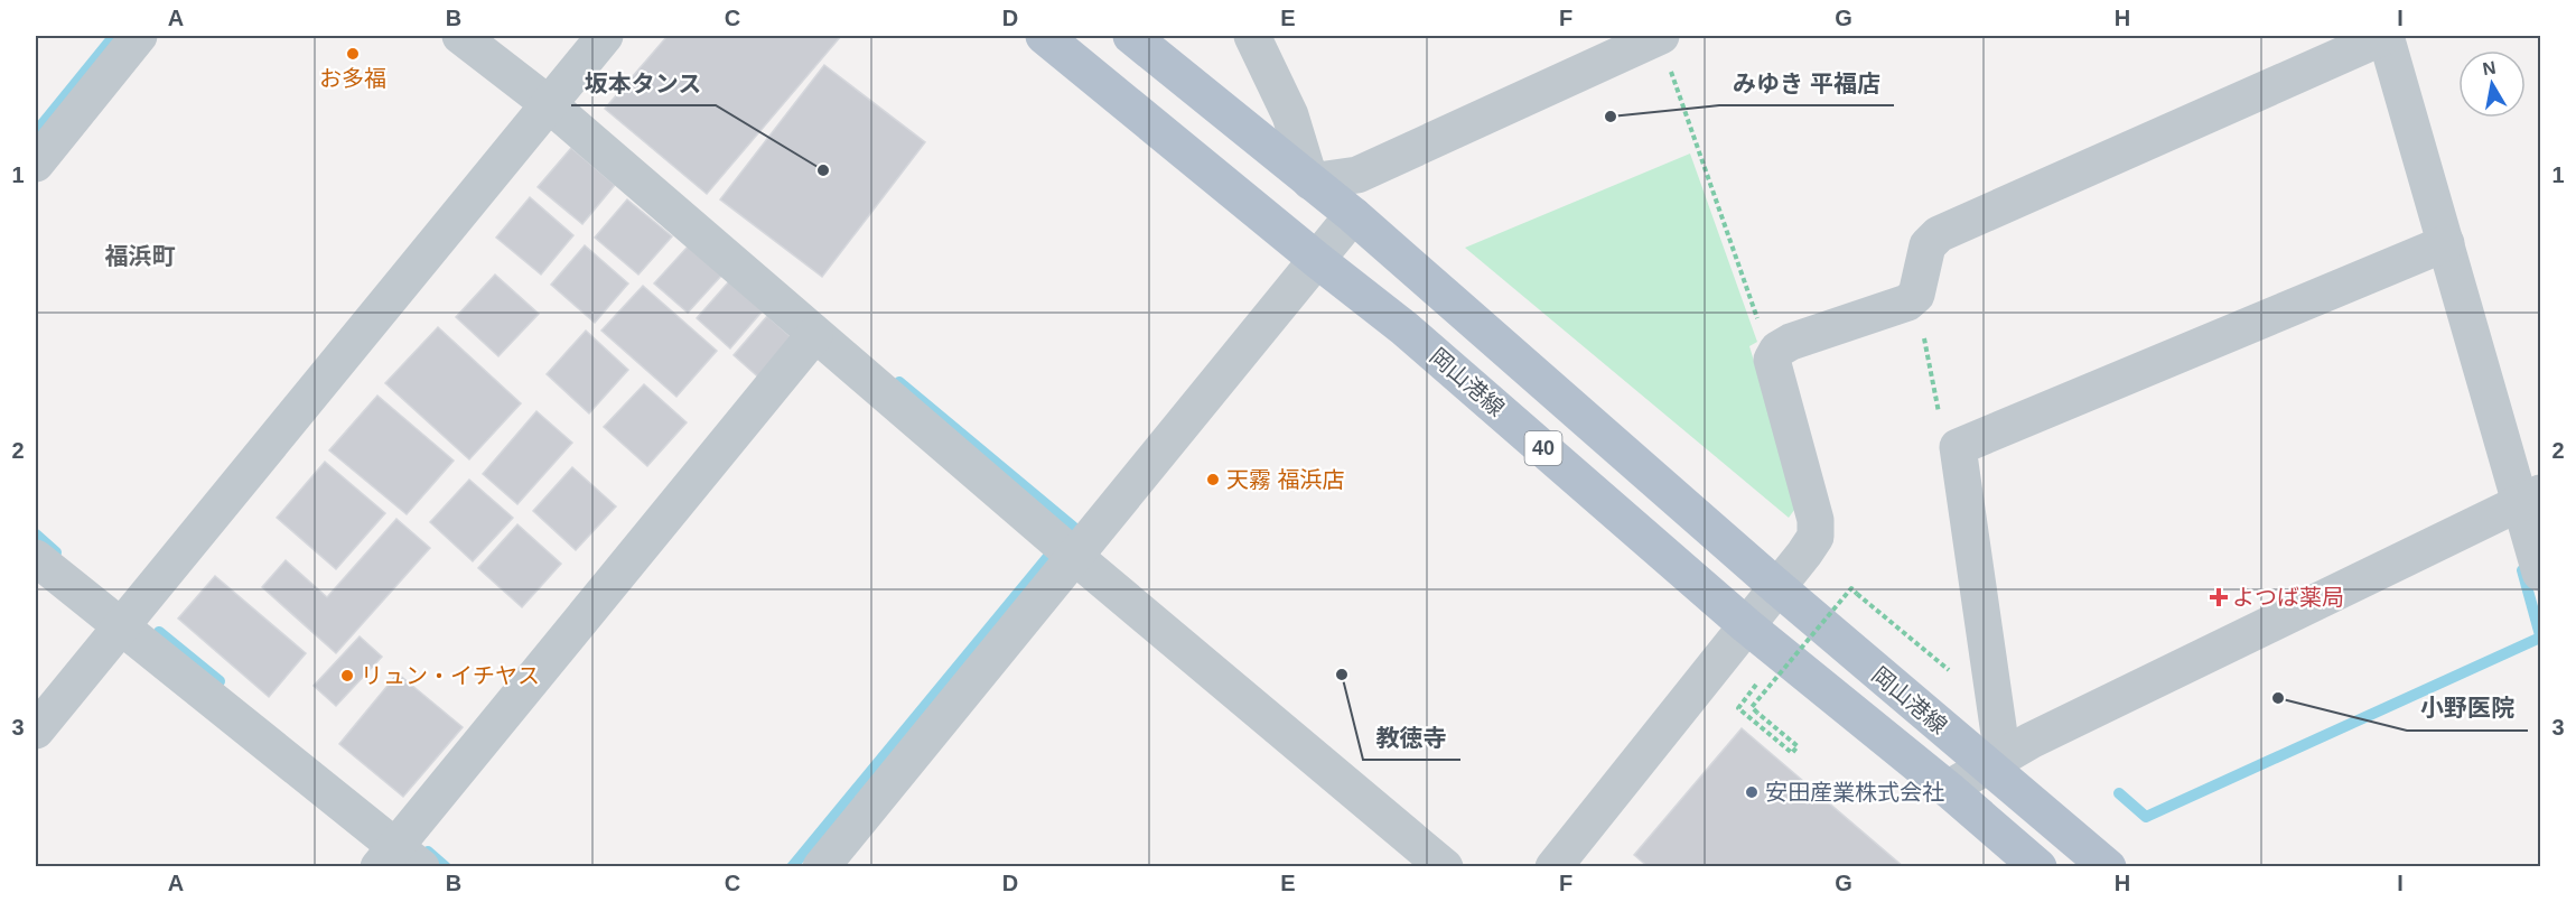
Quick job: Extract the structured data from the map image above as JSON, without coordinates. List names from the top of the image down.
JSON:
{
  "streets": {
    "main road": ["岡山港線", "40"]
  },
  "districts": ["福浜町"],
  "places": {
    "other": [
      "お多福",
      "みゆき 平福店",
      "坂本タンス",
      "天霧 福浜店",
      "教徳寺",
      "リュン・イチヤス",
      "小野医院",
      "安田産業株式会社"
    ],
    "health": ["よつば薬局"]
  },
  "north": "top",
  "grid": {
    "columns": [
      "A",
      "B",
      "C",
      "D",
      "E",
      "F",
      "G",
      "H",
      "I"
    ],
    "rows": ["1", "2", "3"]
  }
}
